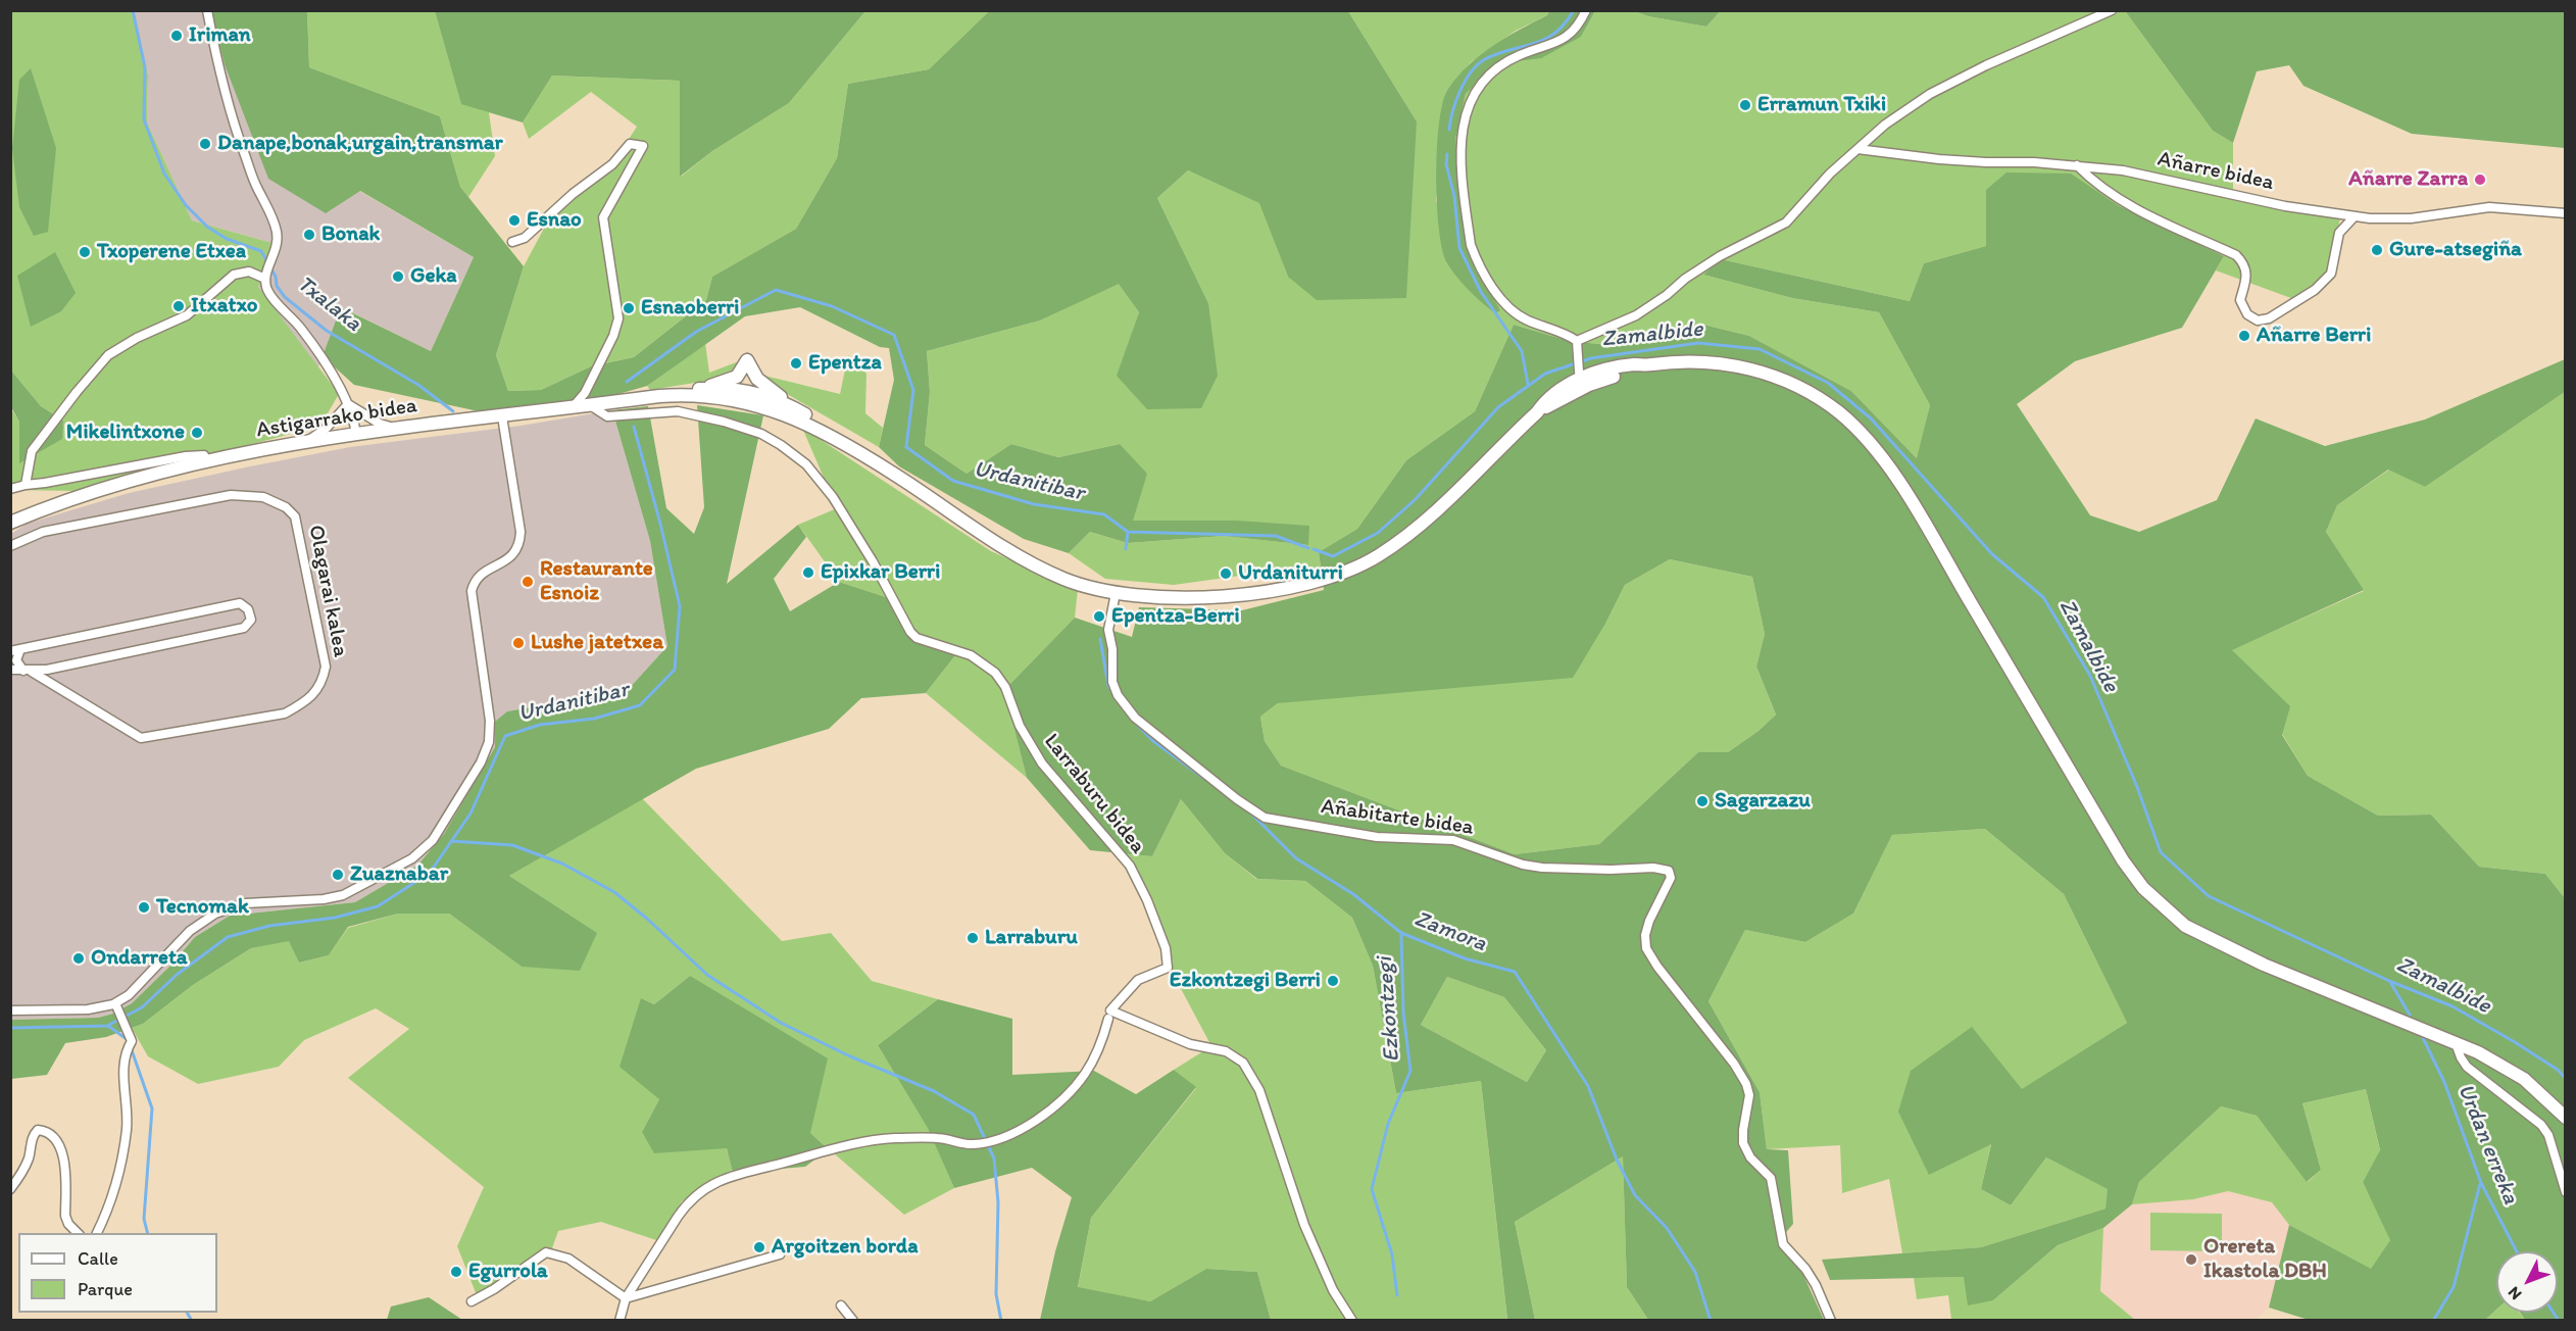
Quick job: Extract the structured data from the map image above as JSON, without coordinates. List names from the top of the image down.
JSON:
{
  "streets": {
    "main road": ["Astigarrako bidea"],
    "street": [
      "Añarre bidea",
      "Olagarai kalea",
      "Larraburu bidea",
      "Añabitarte bidea"
    ]
  },
  "crossings": [
    ["Astigarrako bidea", "Larraburu bidea"],
    ["Astigarrako bidea", "Añabitarte bidea"]
  ],
  "water": [
    "Txalaka",
    "Zamalbide",
    "Urdanitibar",
    "Zamora",
    "Ezkontzegi",
    "Urdan erreka"
  ],
  "places": [
    "Iriman",
    "Erramun Txiki",
    "Danape,bonak,urgain,transmar",
    "Añarre Zarra",
    "Esnao",
    "Bonak",
    "Gure-atsegiña",
    "Txoperene Etxea",
    "Geka",
    "Itxatxo",
    "Esnaoberri",
    "Añarre Berri",
    "Epentza",
    "Mikelintxone",
    "Epixkar Berri",
    "Urdaniturri",
    "Restaurante Esnoiz",
    "Epentza-Berri",
    "Lushe jatetxea",
    "Sagarzazu",
    "Zuaznabar",
    "Tecnomak",
    "Larraburu",
    "Ondarreta",
    "Ezkontzegi Berri",
    "Argoitzen borda",
    "Orereta Ikastola DBH",
    "Egurrola"
  ],
  "legend": ["Calle", "Parque"],
  "north": "bottom left"
}
